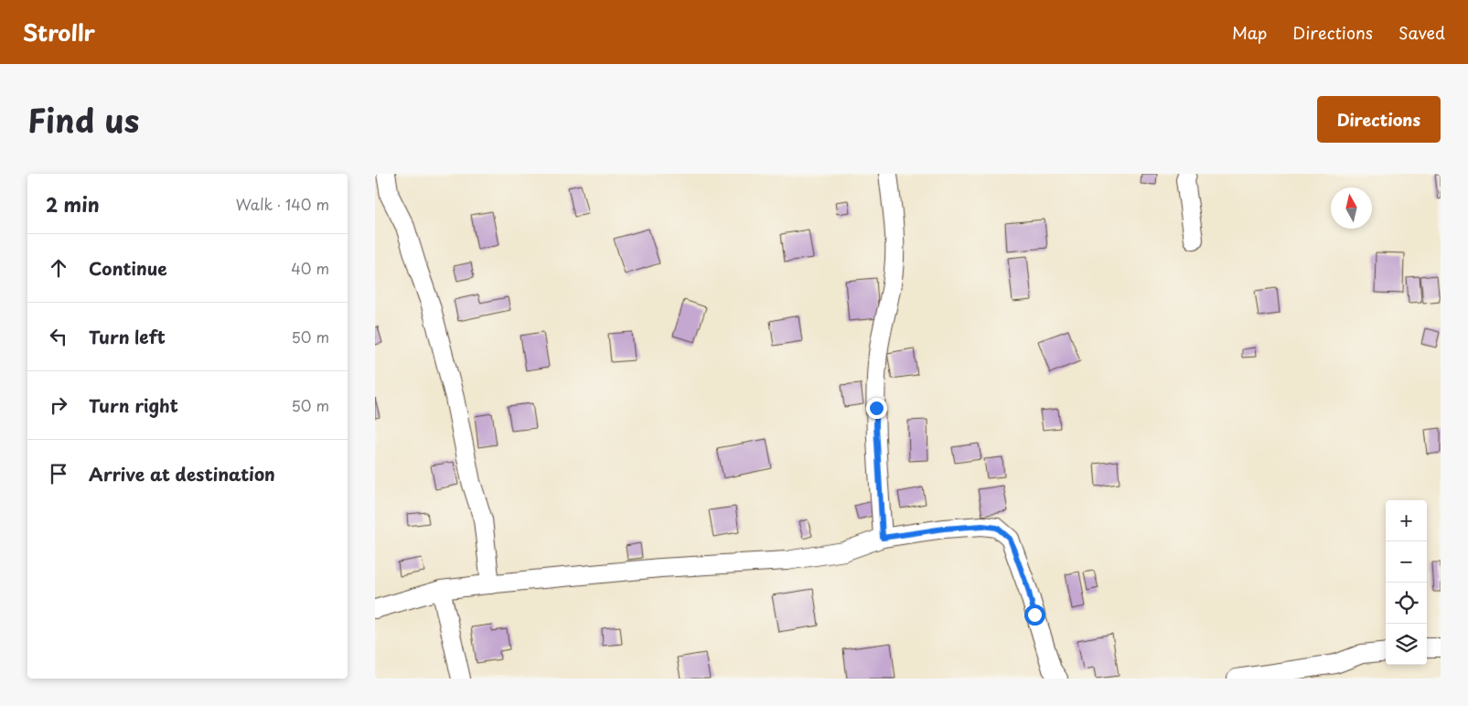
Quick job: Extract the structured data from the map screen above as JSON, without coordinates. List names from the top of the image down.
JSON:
{
  "north": "top",
  "page": {
    "header": "Strollr",
    "nav": ["Map", "Directions", "Saved"],
    "title": "Find us",
    "buttons": "Directions",
    "heading": ["2 min", "Walk · 140 m"],
    "list": [
      ["Continue", "40 m"],
      ["Turn left", "50 m"],
      ["Turn right", "50 m"],
      "Arrive at destination"
    ],
    "map_buttons": ["+", "−"]
  }
}
